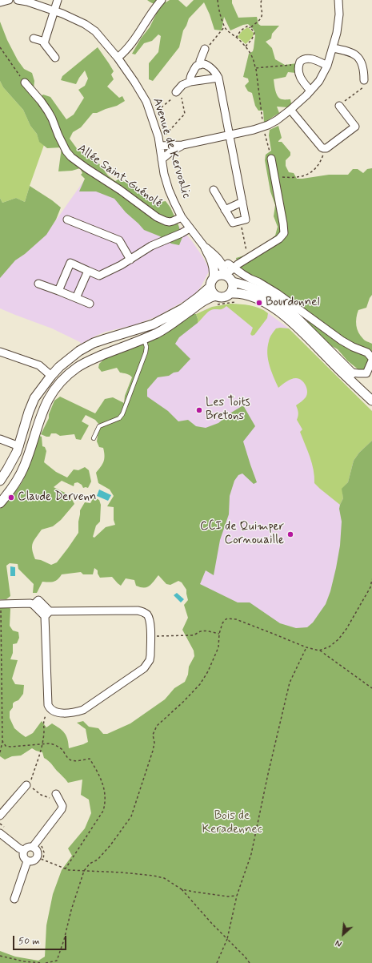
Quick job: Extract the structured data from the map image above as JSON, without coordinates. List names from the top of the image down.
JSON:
{
  "streets": {
    "street": ["Avenue de Kervoalic", "Allée Saint-Guénolé"]
  },
  "crossings": [
    ["Avenue de Kervoalic", "Allée Saint-Guénolé"]
  ],
  "parks": ["Bois de Keradennec"],
  "places": [
    "Bourdonnel",
    "Les Toits Bretons",
    "Claude Dervenn",
    "CCI de Quimper Cornouaille"
  ],
  "scale_bar": "50 m",
  "north": "bottom left"
}
